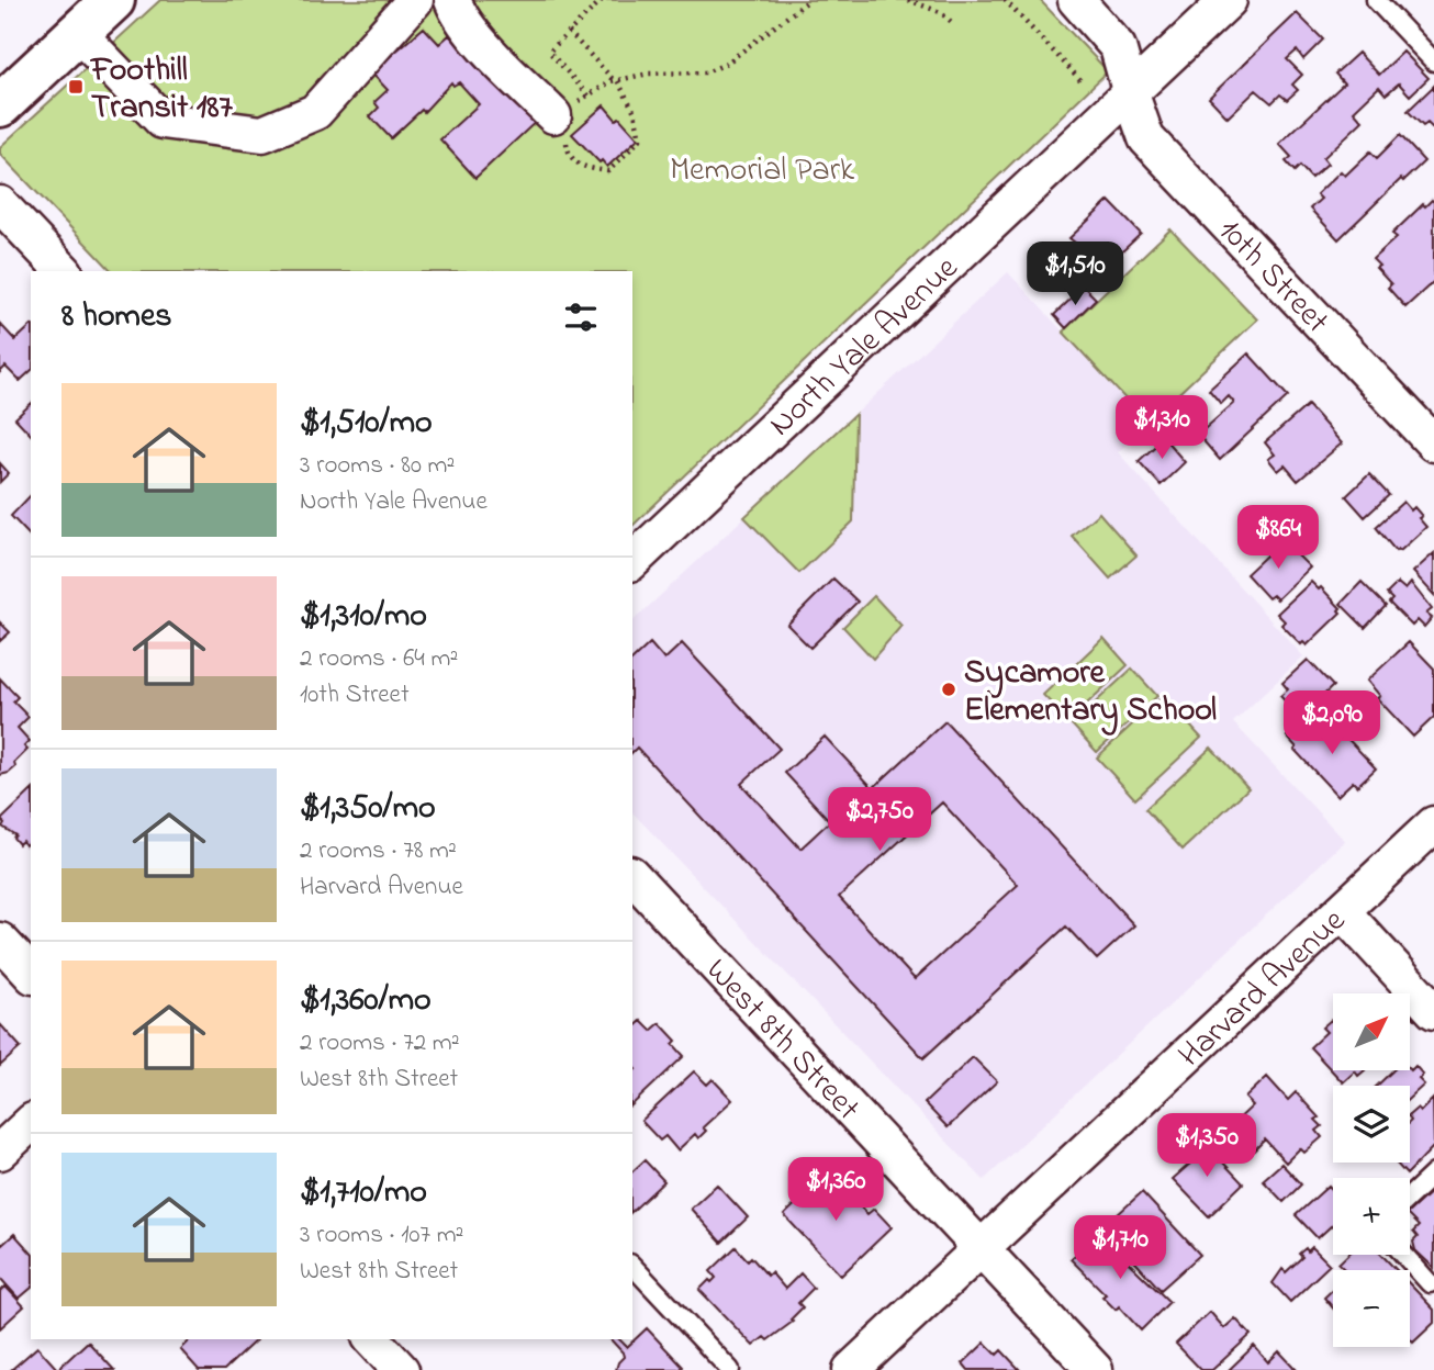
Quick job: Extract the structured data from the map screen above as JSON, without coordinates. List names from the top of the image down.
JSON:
{
  "streets": {
    "street": [
      "10th Street",
      "North Yale Avenue",
      "Harvard Avenue",
      "West 8th Street"
    ]
  },
  "crossings": [
    ["10th Street", "North Yale Avenue"],
    ["Harvard Avenue", "West 8th Street"]
  ],
  "parks": ["Memorial Park"],
  "places": {
    "transit": ["Foothill Transit 187"],
    "other": ["Sycamore Elementary School"]
  },
  "north": "top right",
  "page": {
    "price": [
      "$1,510",
      "$1,310",
      "$864",
      "$2,090",
      "$2,750",
      "$1,350",
      "$1,360",
      "$1,710"
    ],
    "heading": "8 homes",
    "list": [
      {
        "name": "$1,510/mo",
        "note": "3 rooms · 80 m² · North Yale Avenue"
      },
      {
        "name": "$1,310/mo",
        "note": "2 rooms · 64 m² · 10th Street"
      },
      {
        "name": "$1,350/mo",
        "note": "2 rooms · 78 m² · Harvard Avenue"
      },
      {
        "name": "$1,360/mo",
        "note": "2 rooms · 72 m² · West 8th Street"
      },
      {
        "name": "$1,710/mo",
        "note": "3 rooms · 107 m² · West 8th Street"
      }
    ],
    "map_buttons": ["+", "−"]
  }
}
